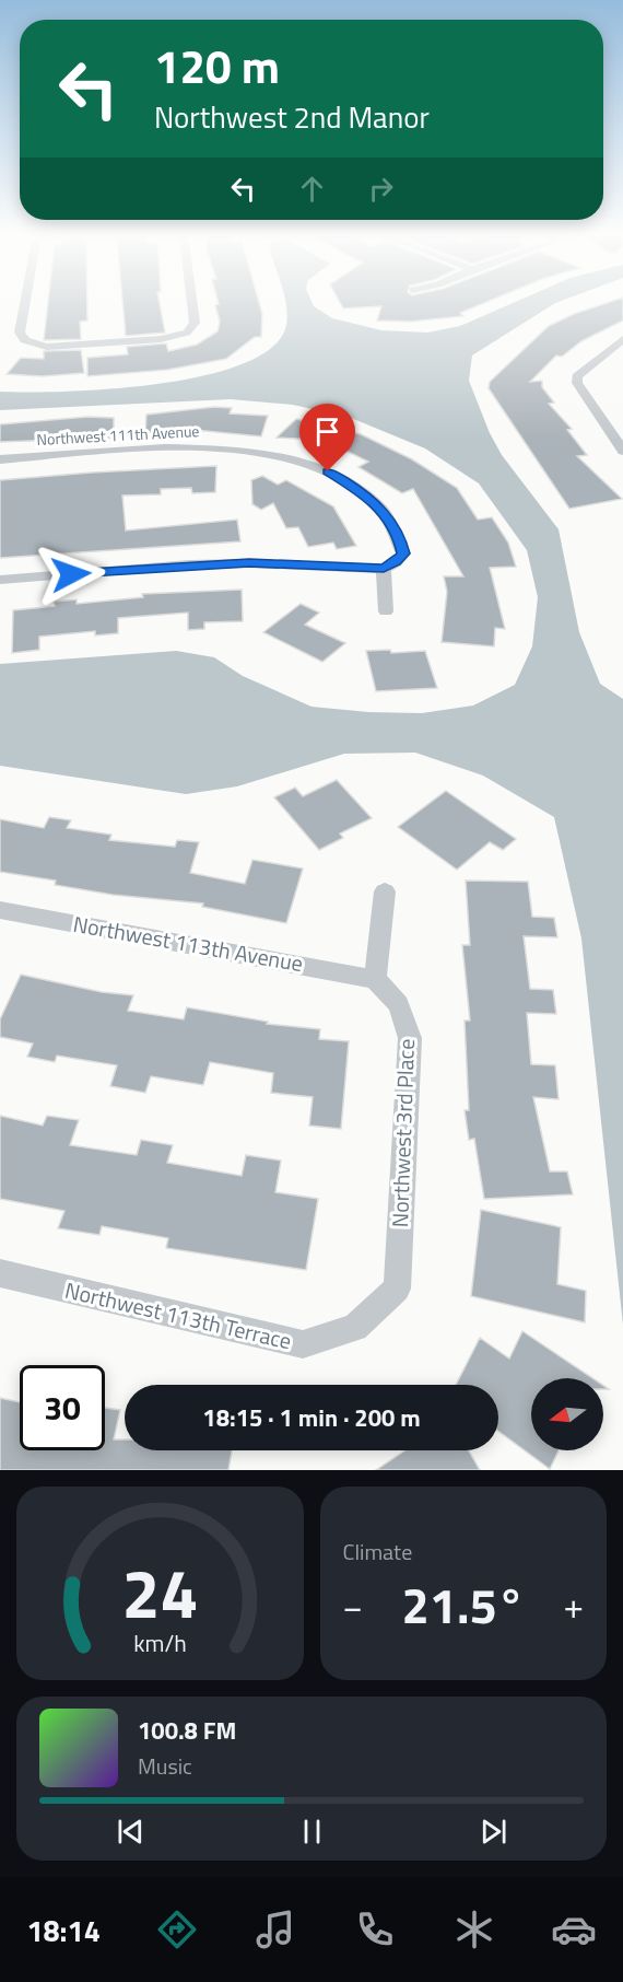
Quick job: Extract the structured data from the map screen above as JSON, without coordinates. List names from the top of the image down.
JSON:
{
  "streets": {
    "street": [
      "Northwest 111th Avenue",
      "Northwest 113th Avenue",
      "Northwest 3rd Place",
      "Northwest 113th Terrace"
    ]
  },
  "crossings": [
    ["Northwest 113th Avenue", "Northwest 3rd Place"],
    ["Northwest 3rd Place", "Northwest 113th Terrace"]
  ],
  "north": "left",
  "page": {
    "turn": ["120 m", "Northwest 2nd Manor"],
    "limit": "30",
    "trip": "18:15 · 1 min · 200 m",
    "tile": "Climate",
    "heat": ["−", "21.5°", "+"],
    "song": ["100.8 FM", "Music"],
    "tabs": "18:14",
    "gauge": ["24", "km/h"]
  }
}
